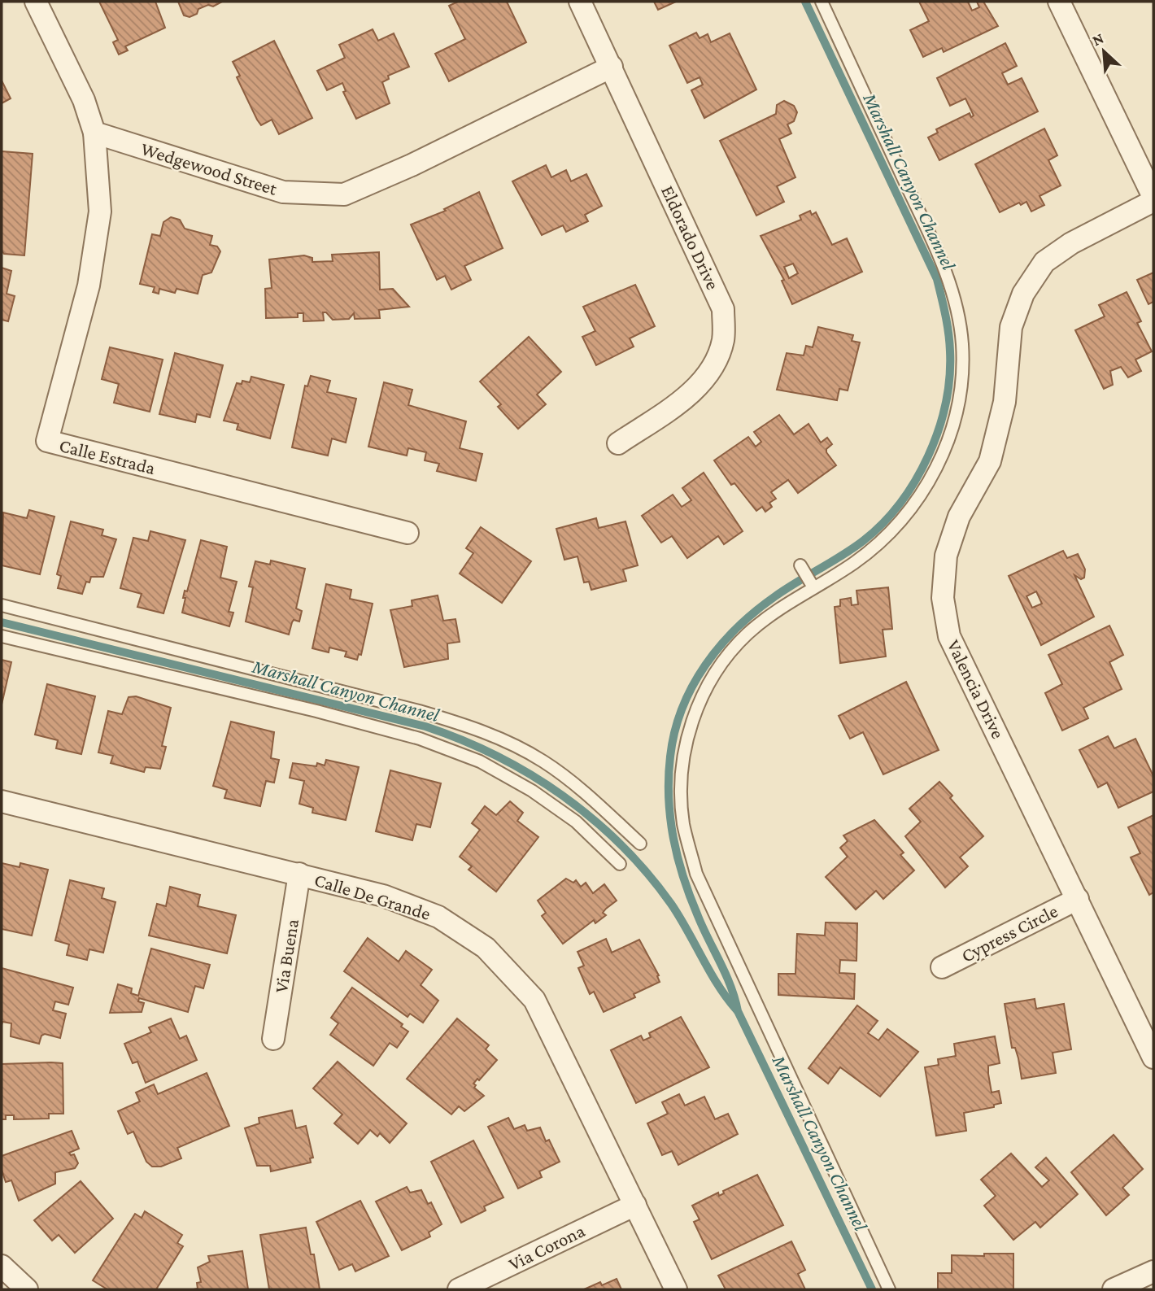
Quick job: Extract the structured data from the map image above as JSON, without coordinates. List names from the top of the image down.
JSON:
{
  "streets": {
    "street": [
      "Wedgewood Street",
      "Eldorado Drive",
      "Calle Estrada",
      "Valencia Drive",
      "Calle De Grande",
      "Cypress Circle",
      "Via Buena",
      "Via Corona"
    ]
  },
  "crossings": [
    ["Wedgewood Street", "Eldorado Drive"],
    ["Wedgewood Street", "Calle Estrada"],
    ["Valencia Drive", "Cypress Circle"],
    ["Calle De Grande", "Via Buena"],
    ["Calle De Grande", "Via Corona"]
  ],
  "water": ["Marshall Canyon Channel"],
  "north": "top left"
}
